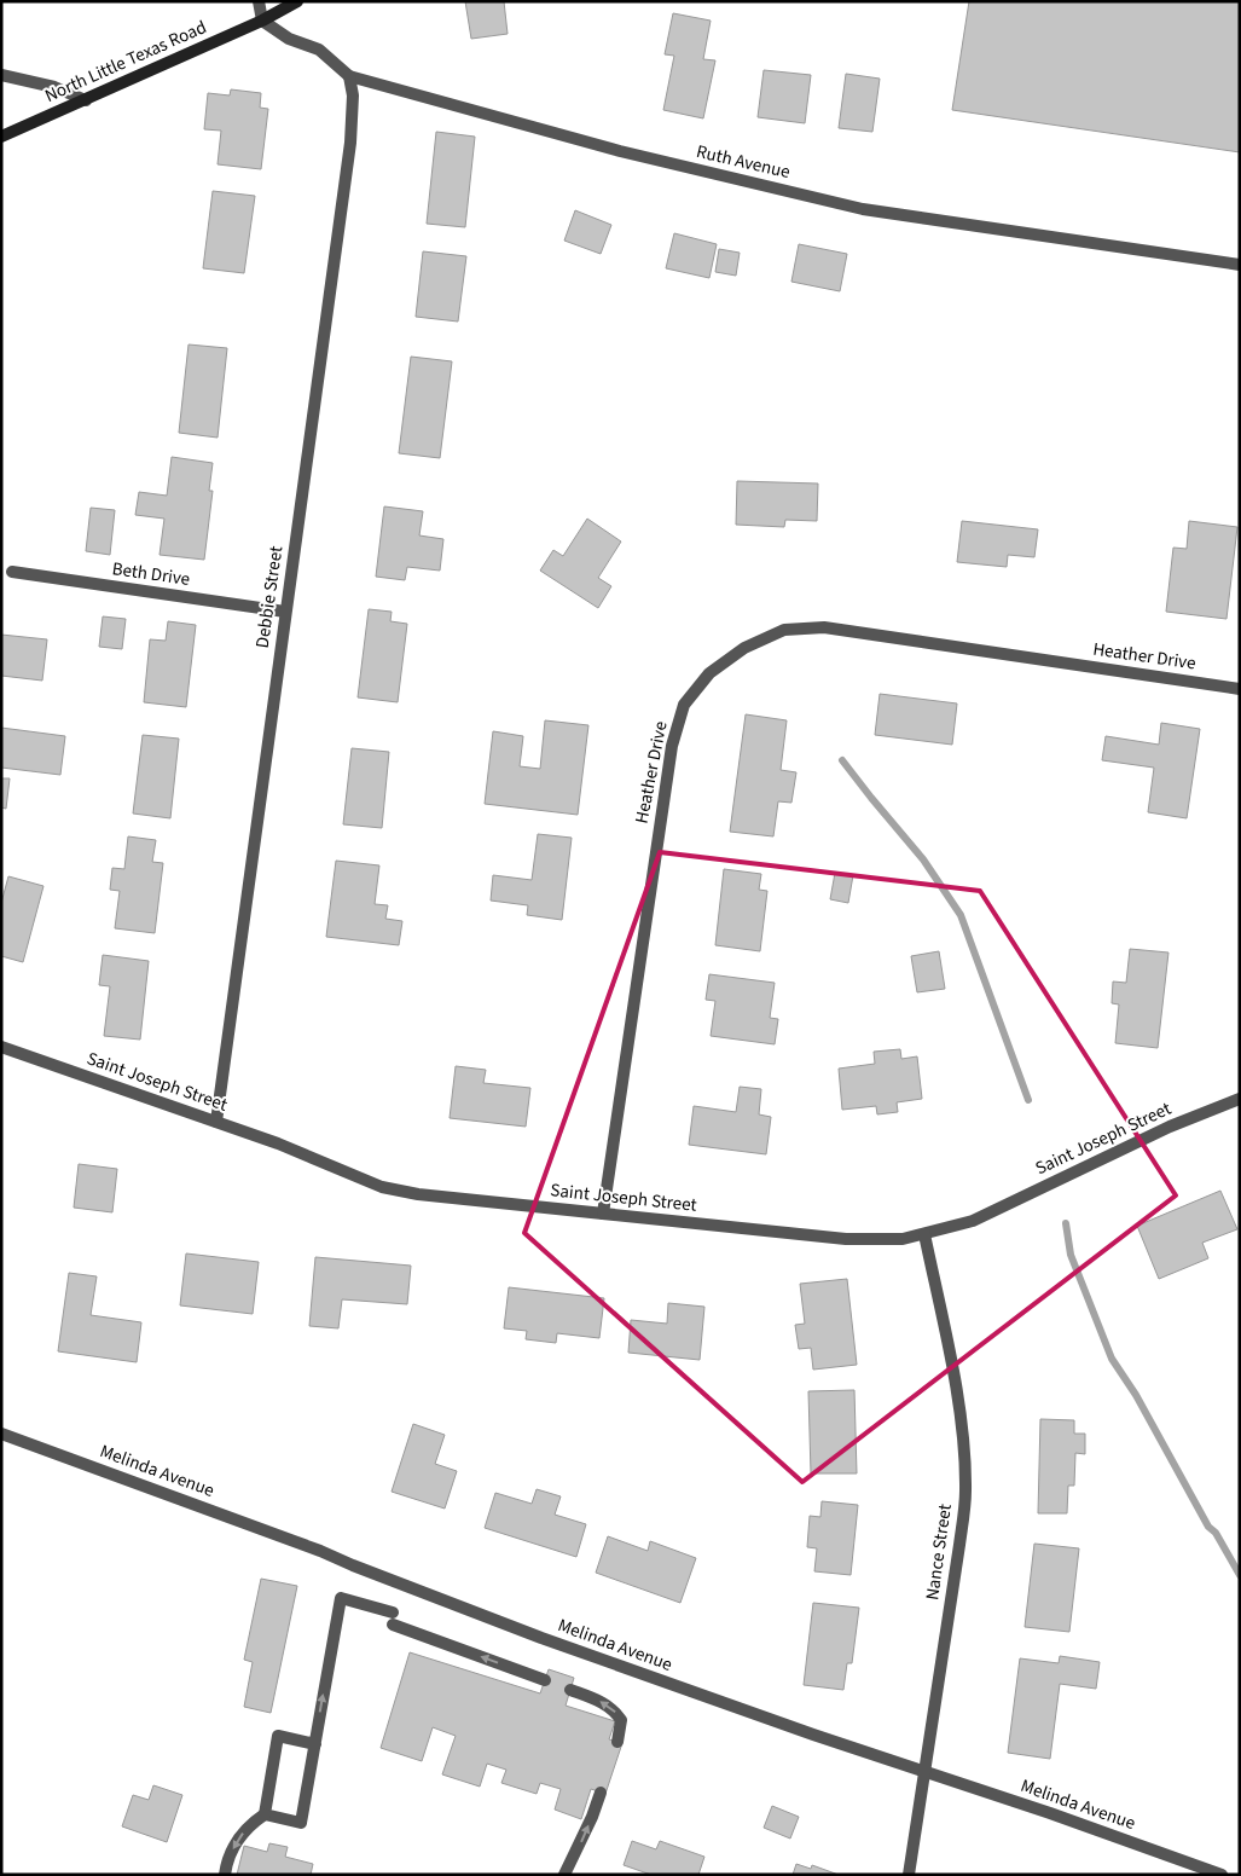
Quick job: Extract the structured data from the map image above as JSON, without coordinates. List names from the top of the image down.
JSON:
{
  "streets": {
    "street": [
      "North Little Texas Road",
      "Ruth Avenue",
      "Beth Drive",
      "Debbie Street",
      "Heather Drive",
      "Saint Joseph Street",
      "Melinda Avenue",
      "Nance Street"
    ]
  },
  "crossings": [
    ["North Little Texas Road", "Ruth Avenue"],
    ["Ruth Avenue", "Debbie Street"],
    ["Beth Drive", "Debbie Street"],
    ["Debbie Street", "Saint Joseph Street"],
    ["Heather Drive", "Saint Joseph Street"],
    ["Saint Joseph Street", "Nance Street"],
    ["Melinda Avenue", "Nance Street"]
  ]
}
